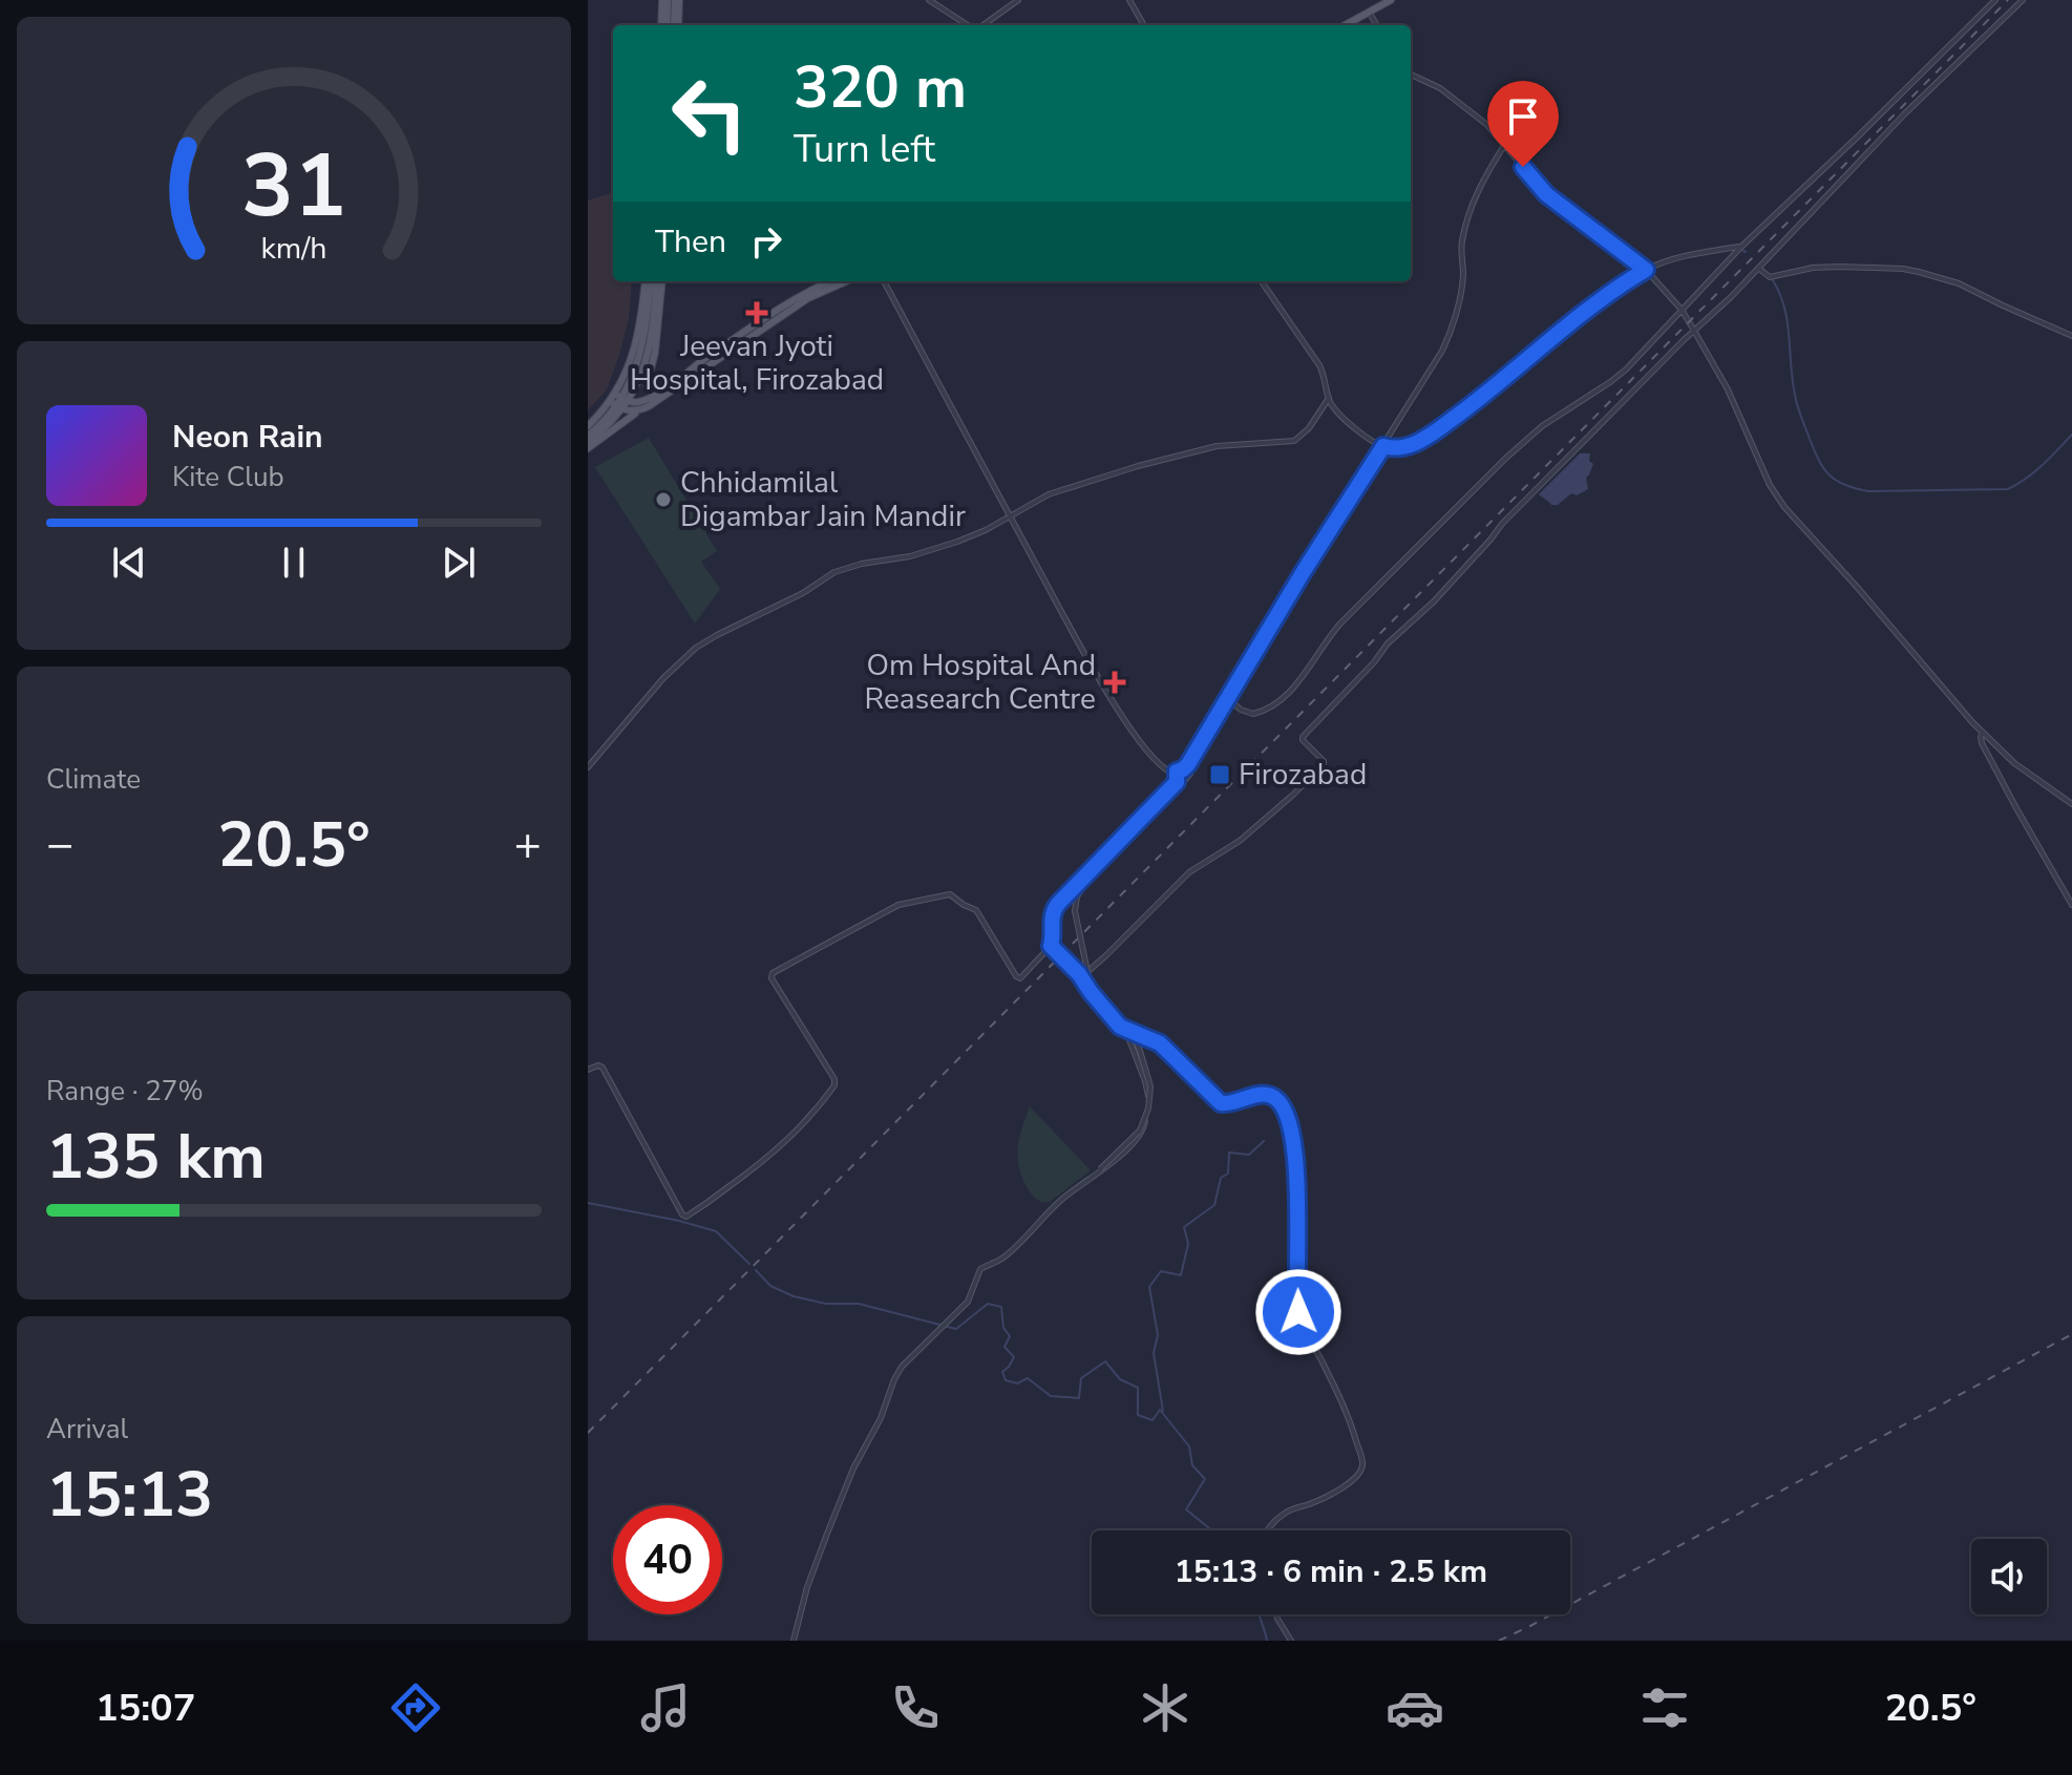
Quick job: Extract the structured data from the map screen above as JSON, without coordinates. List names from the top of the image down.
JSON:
{
  "places": {
    "health": ["Jeevan Jyoti Hospital, Firozabad", "Om Hospital And Reasearch Centre"],
    "other": ["Chhidamilal Digambar Jain Mandir"],
    "transit": ["Firozabad"]
  },
  "page": {
    "turn": ["320 m", "Turn left"],
    "then": "Then",
    "song": ["Neon Rain", "Kite Club"],
    "tile": [
      "Climate",
      ["Range · 27%", "135 km"],
      ["Arrival", "15:13"]
    ],
    "heat": ["−", "20.5°", "+"],
    "limit": "40",
    "trip": "15:13 · 6 min · 2.5 km",
    "tabs": ["15:07", "20.5°"],
    "gauge": ["31", "km/h"]
  }
}
